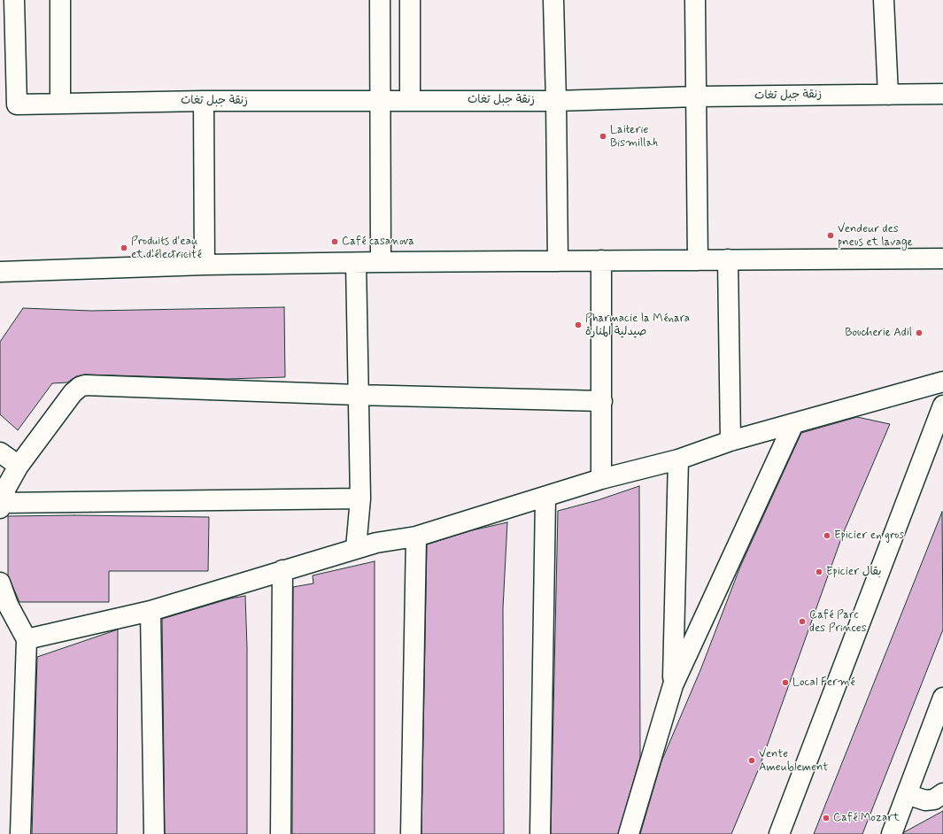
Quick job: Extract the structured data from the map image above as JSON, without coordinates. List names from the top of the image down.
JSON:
{
  "streets": {
    "street": ["زنقة جبل تغات"]
  },
  "places": [
    "Laiterie Bismillah",
    "Vendeur des pneus et lavage",
    "Café casanova",
    "Produits d'eau et d'électricité",
    "Pharmacie la Ménara صيدلية المنارة",
    "Boucherie Adil",
    "Epicier en gros",
    "Epicier بقال",
    "Café Parc des Princes",
    "Local Fermé",
    "Vente Ameublement",
    "Café Mozart"
  ]
}
